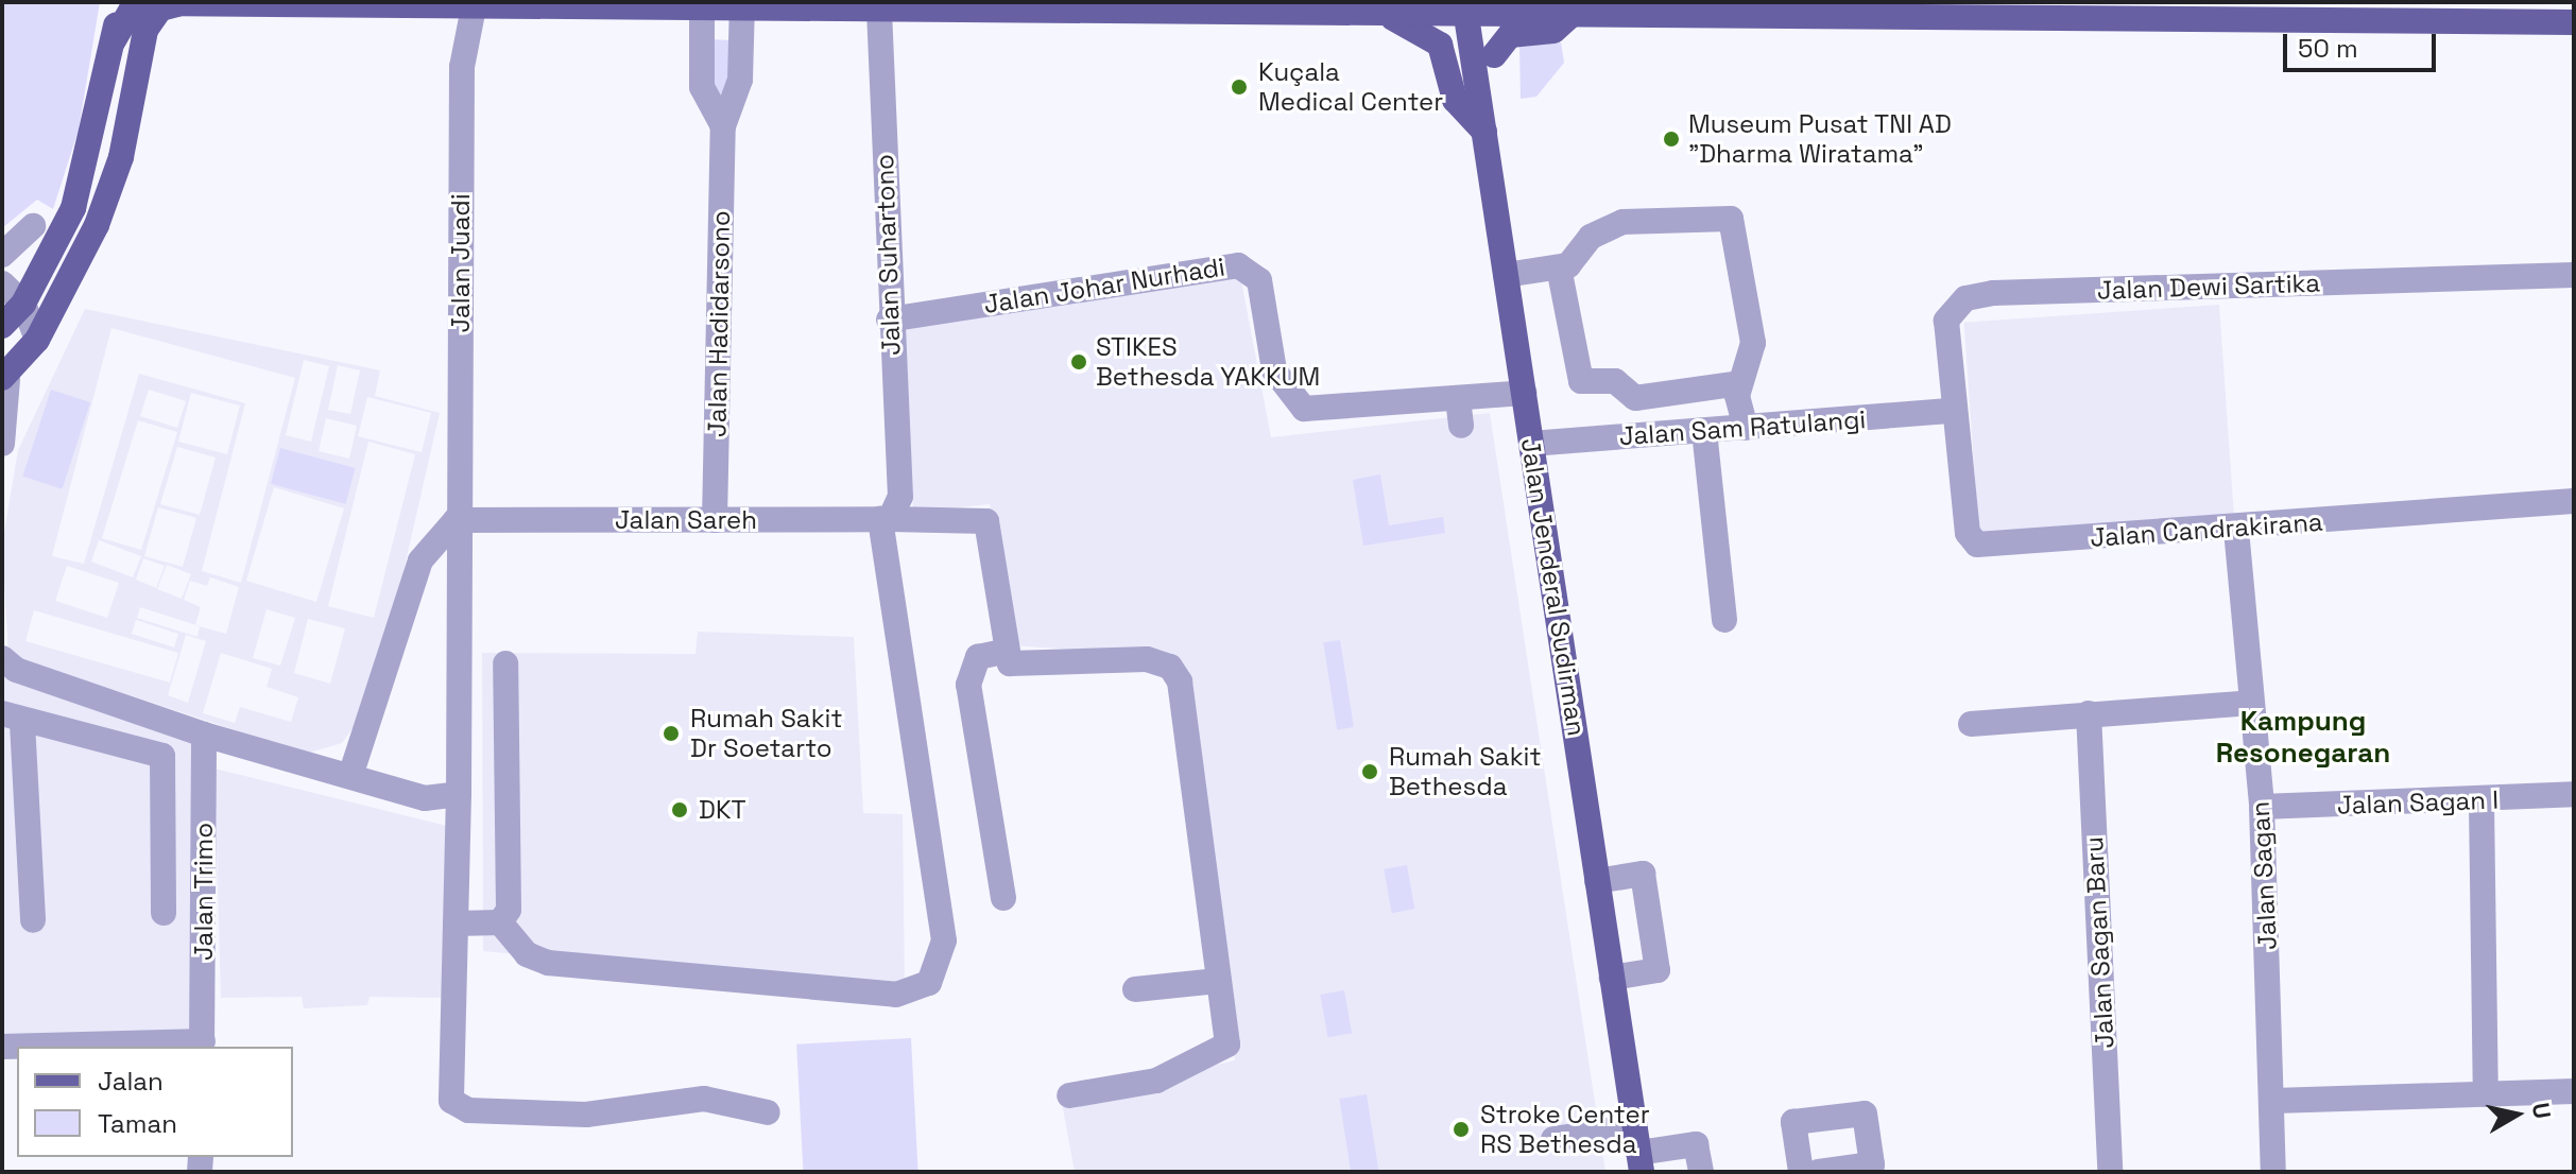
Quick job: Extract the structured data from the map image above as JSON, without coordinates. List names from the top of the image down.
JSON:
{
  "streets": {
    "main road": ["Jalan Jenderal Sudirman"],
    "street": [
      "Jalan Suhartono",
      "Jalan Juadi",
      "Jalan Johar Nurhadi",
      "Jalan Dewi Sartika",
      "Jalan Hadidarsono",
      "Jalan Sam Ratulangi",
      "Jalan Sareh",
      "Jalan Candrakirana",
      "Jalan Sagan I",
      "Jalan Sagan",
      "Jalan Trimo",
      "Jalan Sagan Baru"
    ]
  },
  "crossings": [
    ["Jalan Suhartono", "Jalan Johar Nurhadi"],
    ["Jalan Suhartono", "Jalan Sareh"],
    ["Jalan Juadi", "Jalan Sareh"],
    ["Jalan Johar Nurhadi", "Jalan Jenderal Sudirman"],
    ["Jalan Dewi Sartika", "Jalan Sam Ratulangi"],
    ["Jalan Dewi Sartika", "Jalan Candrakirana"],
    ["Jalan Hadidarsono", "Jalan Sareh"],
    ["Jalan Sam Ratulangi", "Jalan Candrakirana"],
    ["Jalan Sam Ratulangi", "Jalan Jenderal Sudirman"],
    ["Jalan Candrakirana", "Jalan Sagan"],
    ["Jalan Sagan I", "Jalan Sagan"]
  ],
  "districts": ["Kampung Resonegaran"],
  "places": [
    "Kuçala Medical Center",
    "Museum Pusat TNI AD \"Dharma Wiratama\"",
    "STIKES Bethesda YAKKUM",
    "Rumah Sakit Dr Soetarto",
    "Rumah Sakit Bethesda",
    "DKT",
    "Stroke Center RS Bethesda"
  ],
  "legend": ["Jalan", "Taman"],
  "scale_bar": "50 m",
  "north": "right"
}
